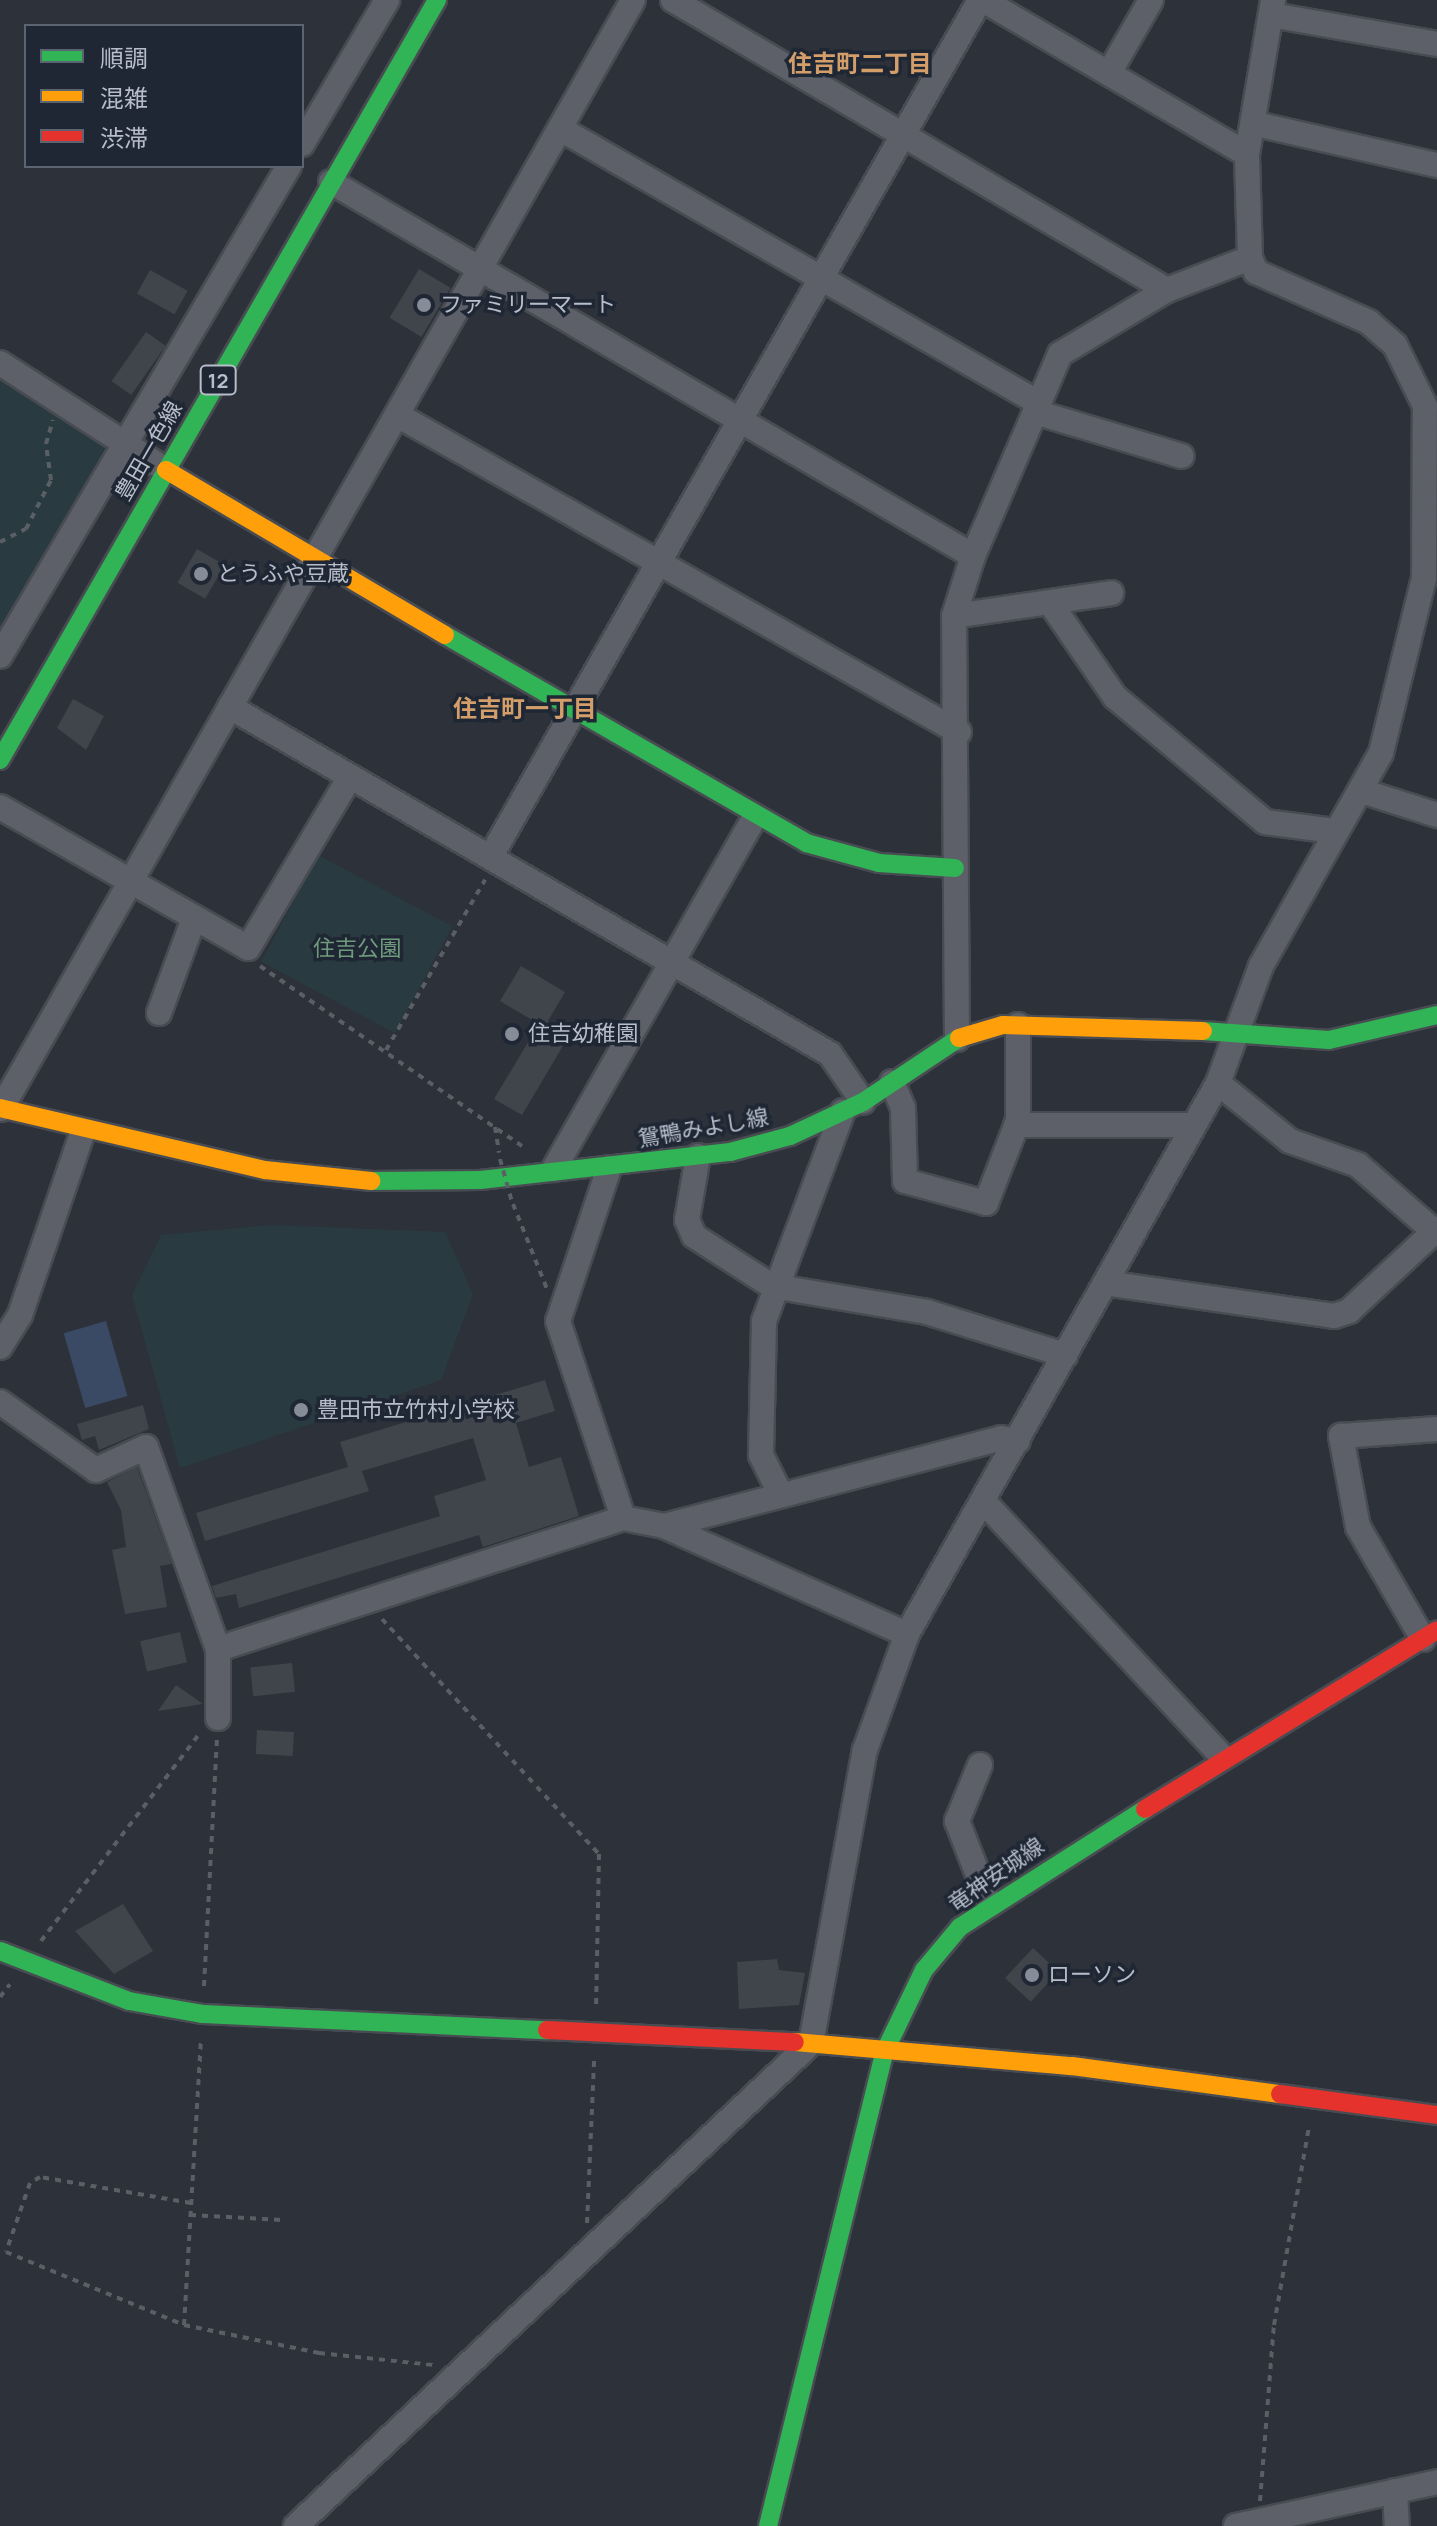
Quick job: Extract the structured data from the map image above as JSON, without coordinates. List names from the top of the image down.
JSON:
{
  "streets": {
    "street": [
      "12",
      "豊田一色線",
      "鴛鴨みよし線",
      "竜神安城線"
    ]
  },
  "districts": ["住吉町二丁目", "住吉町一丁目"],
  "parks": ["住吉公園"],
  "places": [
    "ファミリーマート",
    "とうふや豆蔵",
    "住吉幼稚園",
    "豊田市立竹村小学校",
    "ローソン"
  ],
  "legend": ["順調", "混雑", "渋滞"]
}
